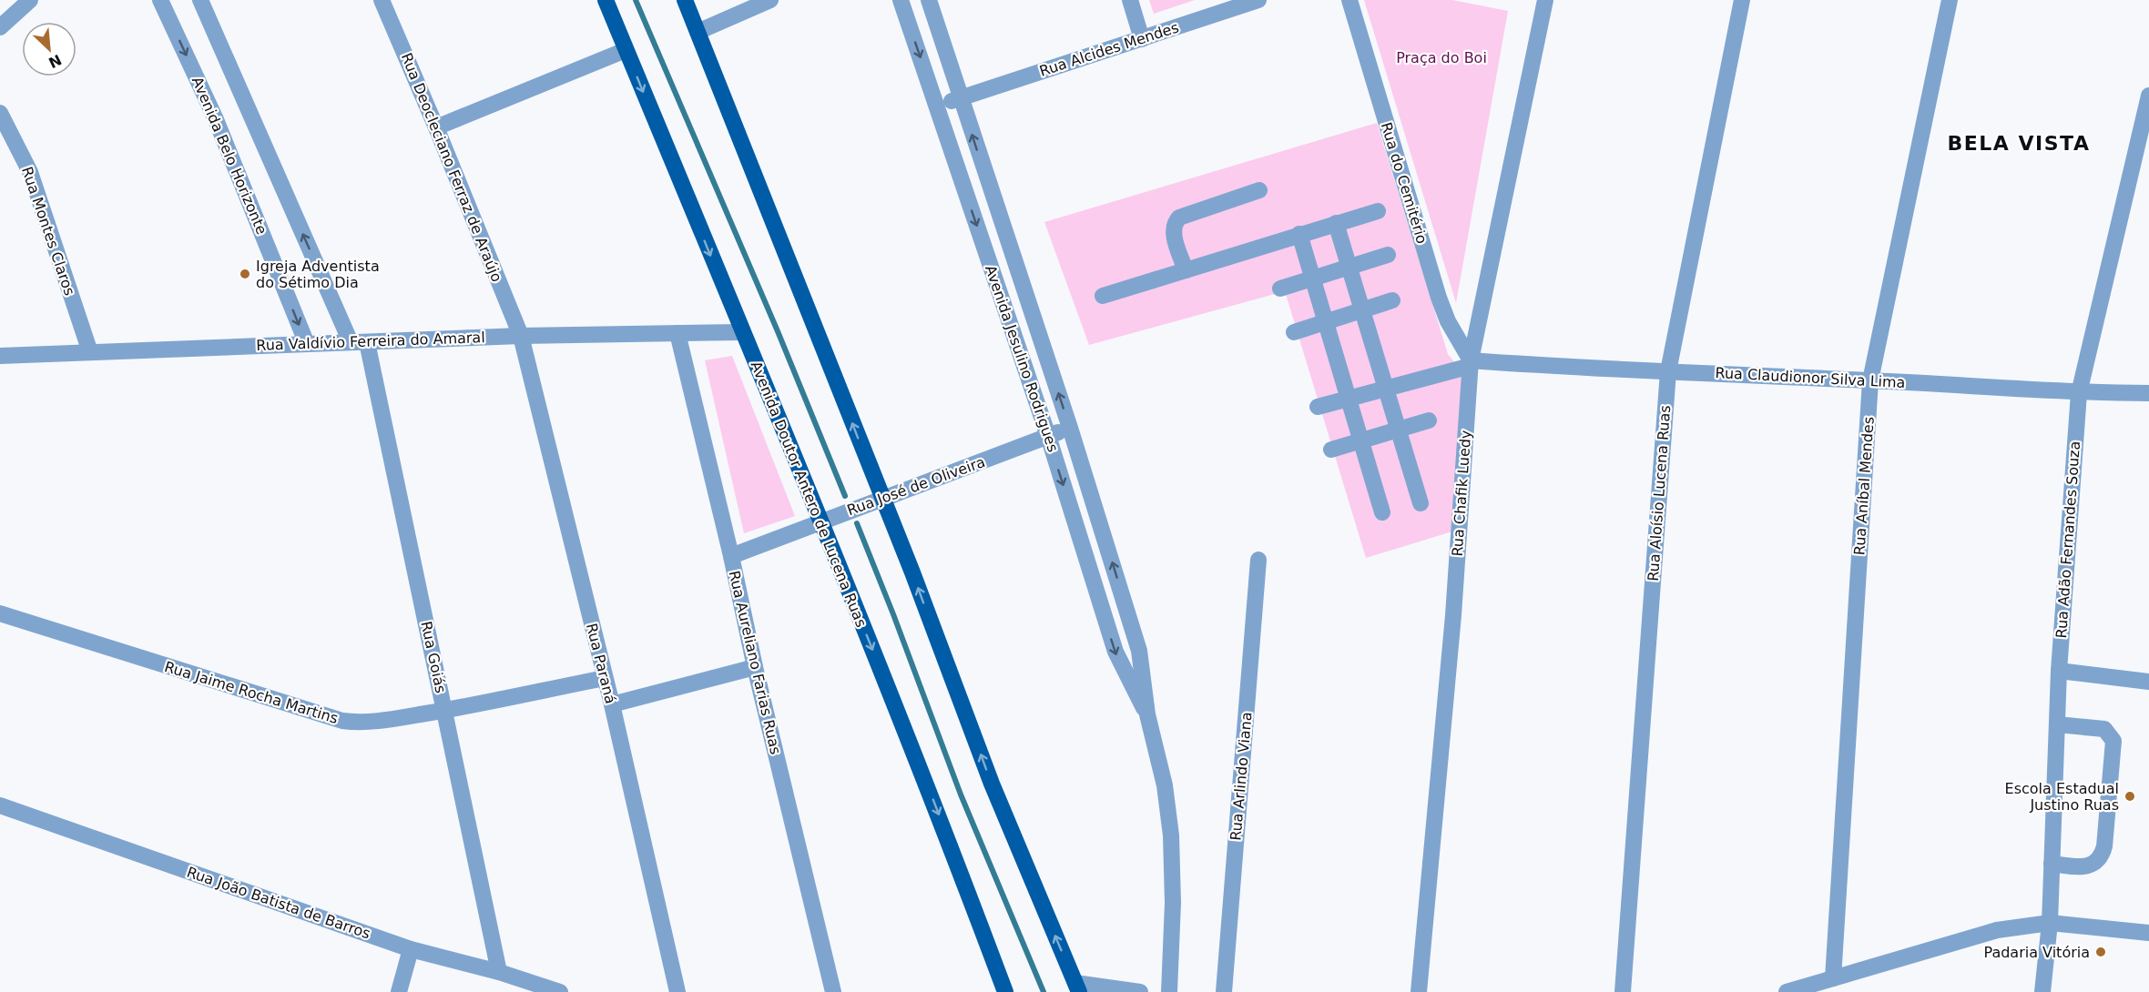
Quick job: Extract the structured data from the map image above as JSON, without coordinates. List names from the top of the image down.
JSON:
{
  "streets": {
    "main road": ["Avenida Doutor Antero de Lucena Ruas"],
    "street": [
      "Rua Alcides Mendes",
      "Avenida Belo Horizonte",
      "Rua Deocleciano Ferraz de Araújo",
      "Rua do Cemitério",
      "Rua Montes Claros",
      "Rua Valdívio Ferreira do Amaral",
      "Avenida Jesulino Rodrigues",
      "Rua Claudionor Silva Lima",
      "Rua José de Oliveira",
      "Rua Aníbal Mendes",
      "Rua Chafik Luedy",
      "Rua Aloísio Lucena Ruas",
      "Rua Adão Fernandes Souza",
      "Rua Goiás",
      "Rua Aureliano Farias Ruas",
      "Rua Paraná",
      "Rua Jaime Rocha Martins",
      "Rua Arlindo Viana",
      "Rua João Batista de Barros"
    ]
  },
  "crossings": [
    ["Rua Alcides Mendes", "Avenida Jesulino Rodrigues"],
    ["Avenida Belo Horizonte", "Rua Valdívio Ferreira do Amaral"],
    ["Rua Deocleciano Ferraz de Araújo", "Rua Valdívio Ferreira do Amaral"],
    ["Rua Deocleciano Ferraz de Araújo", "Rua Paraná"],
    ["Rua do Cemitério", "Rua Claudionor Silva Lima"],
    ["Rua do Cemitério", "Rua Chafik Luedy"],
    ["Rua Montes Claros", "Rua Valdívio Ferreira do Amaral"],
    ["Rua Valdívio Ferreira do Amaral", "Avenida Doutor Antero de Lucena Ruas"],
    ["Rua Valdívio Ferreira do Amaral", "Rua Goiás"],
    ["Rua Valdívio Ferreira do Amaral", "Rua Aureliano Farias Ruas"],
    ["Rua Valdívio Ferreira do Amaral", "Rua Paraná"],
    ["Avenida Jesulino Rodrigues", "Rua José de Oliveira"],
    ["Rua Claudionor Silva Lima", "Rua Aníbal Mendes"],
    ["Rua Claudionor Silva Lima", "Rua Chafik Luedy"],
    ["Rua Claudionor Silva Lima", "Rua Aloísio Lucena Ruas"],
    ["Rua Claudionor Silva Lima", "Rua Adão Fernandes Souza"],
    ["Rua José de Oliveira", "Avenida Doutor Antero de Lucena Ruas"],
    ["Rua José de Oliveira", "Rua Aureliano Farias Ruas"],
    ["Rua Goiás", "Rua Jaime Rocha Martins"],
    ["Rua Goiás", "Rua João Batista de Barros"],
    ["Rua Paraná", "Rua Jaime Rocha Martins"]
  ],
  "districts": ["BELA VISTA"],
  "parks": ["Praça do Boi"],
  "places": ["Igreja Adventista do Sétimo Dia", "Escola Estadual Justino Ruas", "Padaria Vitória"],
  "north": "bottom right"
}
